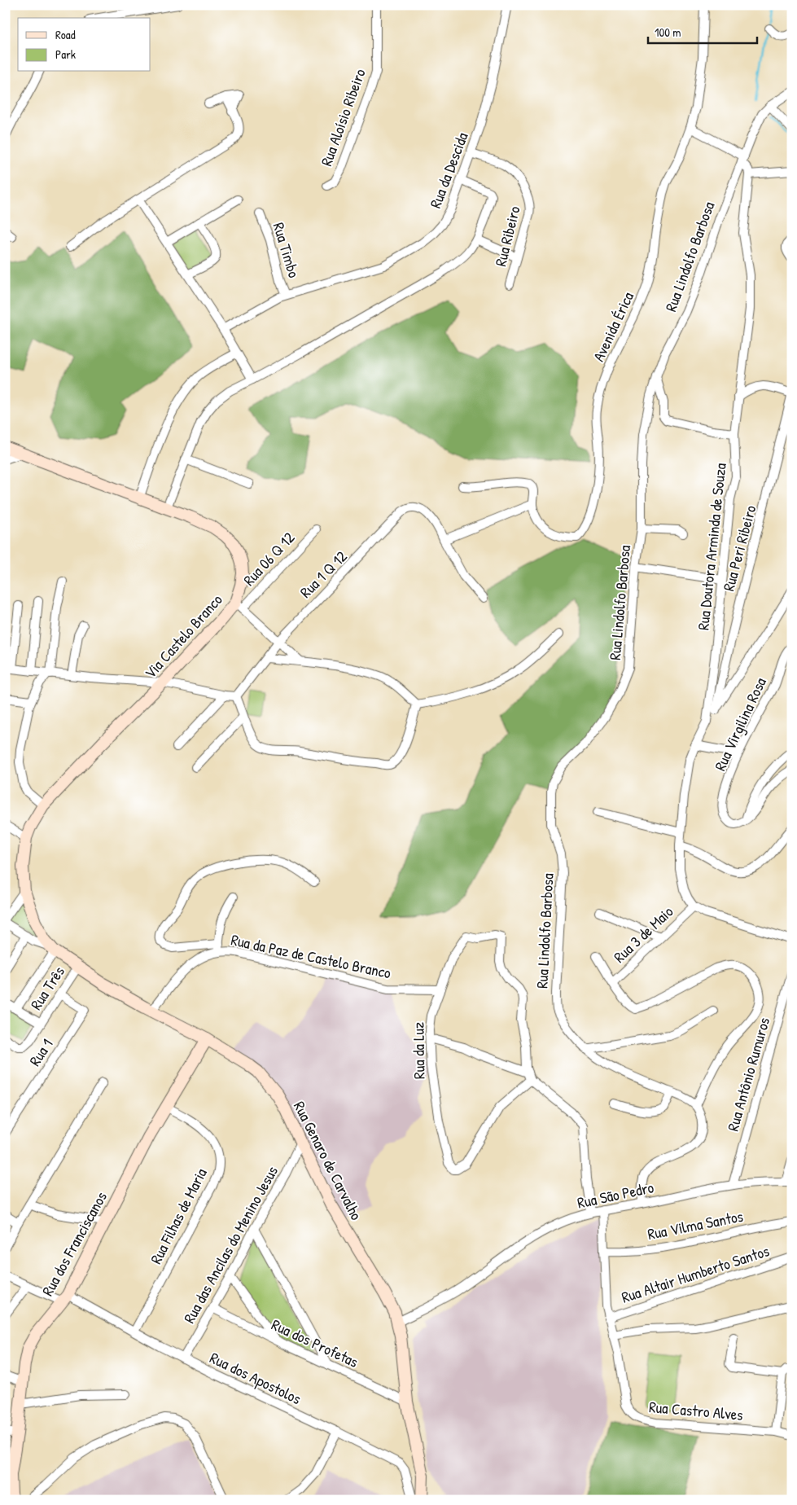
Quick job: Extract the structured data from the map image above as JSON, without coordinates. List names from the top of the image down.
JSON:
{
  "streets": {
    "main road": ["Via Castelo Branco", "Rua Genaro de Carvalho", "Rua dos Franciscanos"],
    "street": [
      "Rua Aloísio Ribeiro",
      "Rua da Descida",
      "Rua Ribeiro",
      "Rua Timbo",
      "Rua Lindolfo Barbosa",
      "Avenida Érica",
      "Rua Doutora Arminda de Souza",
      "Rua Peri Ribeiro",
      "Rua 06 Q 12",
      "Rua 1 Q 12",
      "Rua Virgilina Rosa",
      "Rua 3 de Maio",
      "Rua da Paz de Castelo Branco",
      "Rua Três",
      "Rua da Luz",
      "Rua 1",
      "Rua Antônio Rumuros",
      "Rua São Pedro",
      "Rua Filhas de Maria",
      "Rua Vilma Santos",
      "Rua das Ancilas do Menino Jesus",
      "Rua Altair Humberto Santos",
      "Rua dos Profetas",
      "Rua dos Apostolos",
      "Rua Castro Alves"
    ]
  },
  "crossings": [
    ["Rua da Descida", "Rua Ribeiro"],
    ["Rua da Descida", "Rua Timbo"],
    ["Rua Doutora Arminda de Souza", "Rua 3 de Maio"],
    ["Rua 06 Q 12", "Via Castelo Branco"],
    ["Via Castelo Branco", "Rua Genaro de Carvalho"],
    ["Rua da Paz de Castelo Branco", "Rua da Luz"],
    ["Rua da Paz de Castelo Branco", "Rua Genaro de Carvalho"],
    ["Rua Três", "Rua 1"],
    ["Rua Três", "Rua Genaro de Carvalho"],
    ["Rua Antônio Rumuros", "Rua São Pedro"],
    ["Rua Genaro de Carvalho", "Rua São Pedro"],
    ["Rua Genaro de Carvalho", "Rua dos Franciscanos"],
    ["Rua Genaro de Carvalho", "Rua das Ancilas do Menino Jesus"],
    ["Rua Genaro de Carvalho", "Rua dos Profetas"],
    ["Rua São Pedro", "Rua Castro Alves"],
    ["Rua Filhas de Maria", "Rua dos Franciscanos"],
    ["Rua Filhas de Maria", "Rua dos Apostolos"],
    ["Rua Vilma Santos", "Rua Castro Alves"],
    ["Rua dos Franciscanos", "Rua dos Apostolos"],
    ["Rua das Ancilas do Menino Jesus", "Rua dos Profetas"],
    ["Rua das Ancilas do Menino Jesus", "Rua dos Apostolos"],
    ["Rua Altair Humberto Santos", "Rua Castro Alves"]
  ],
  "legend": ["Road", "Park"],
  "scale_bar": "100 m"
}
